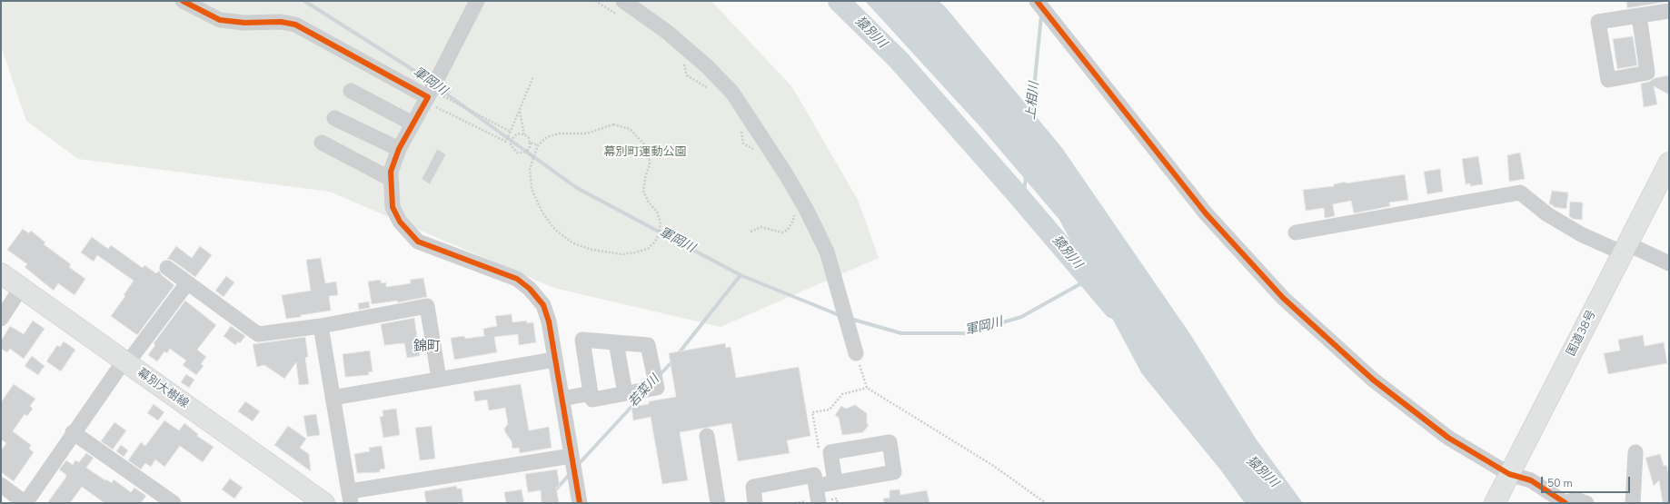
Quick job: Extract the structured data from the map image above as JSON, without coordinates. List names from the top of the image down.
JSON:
{
  "streets": {
    "main road": ["国道38号", "幕別大樹線"]
  },
  "districts": ["錦町"],
  "water": [
    "猿別川",
    "軍岡川",
    "上相川",
    "若菜川"
  ],
  "parks": ["幕別町運動公園"],
  "scale_bar": "50 m"
}
